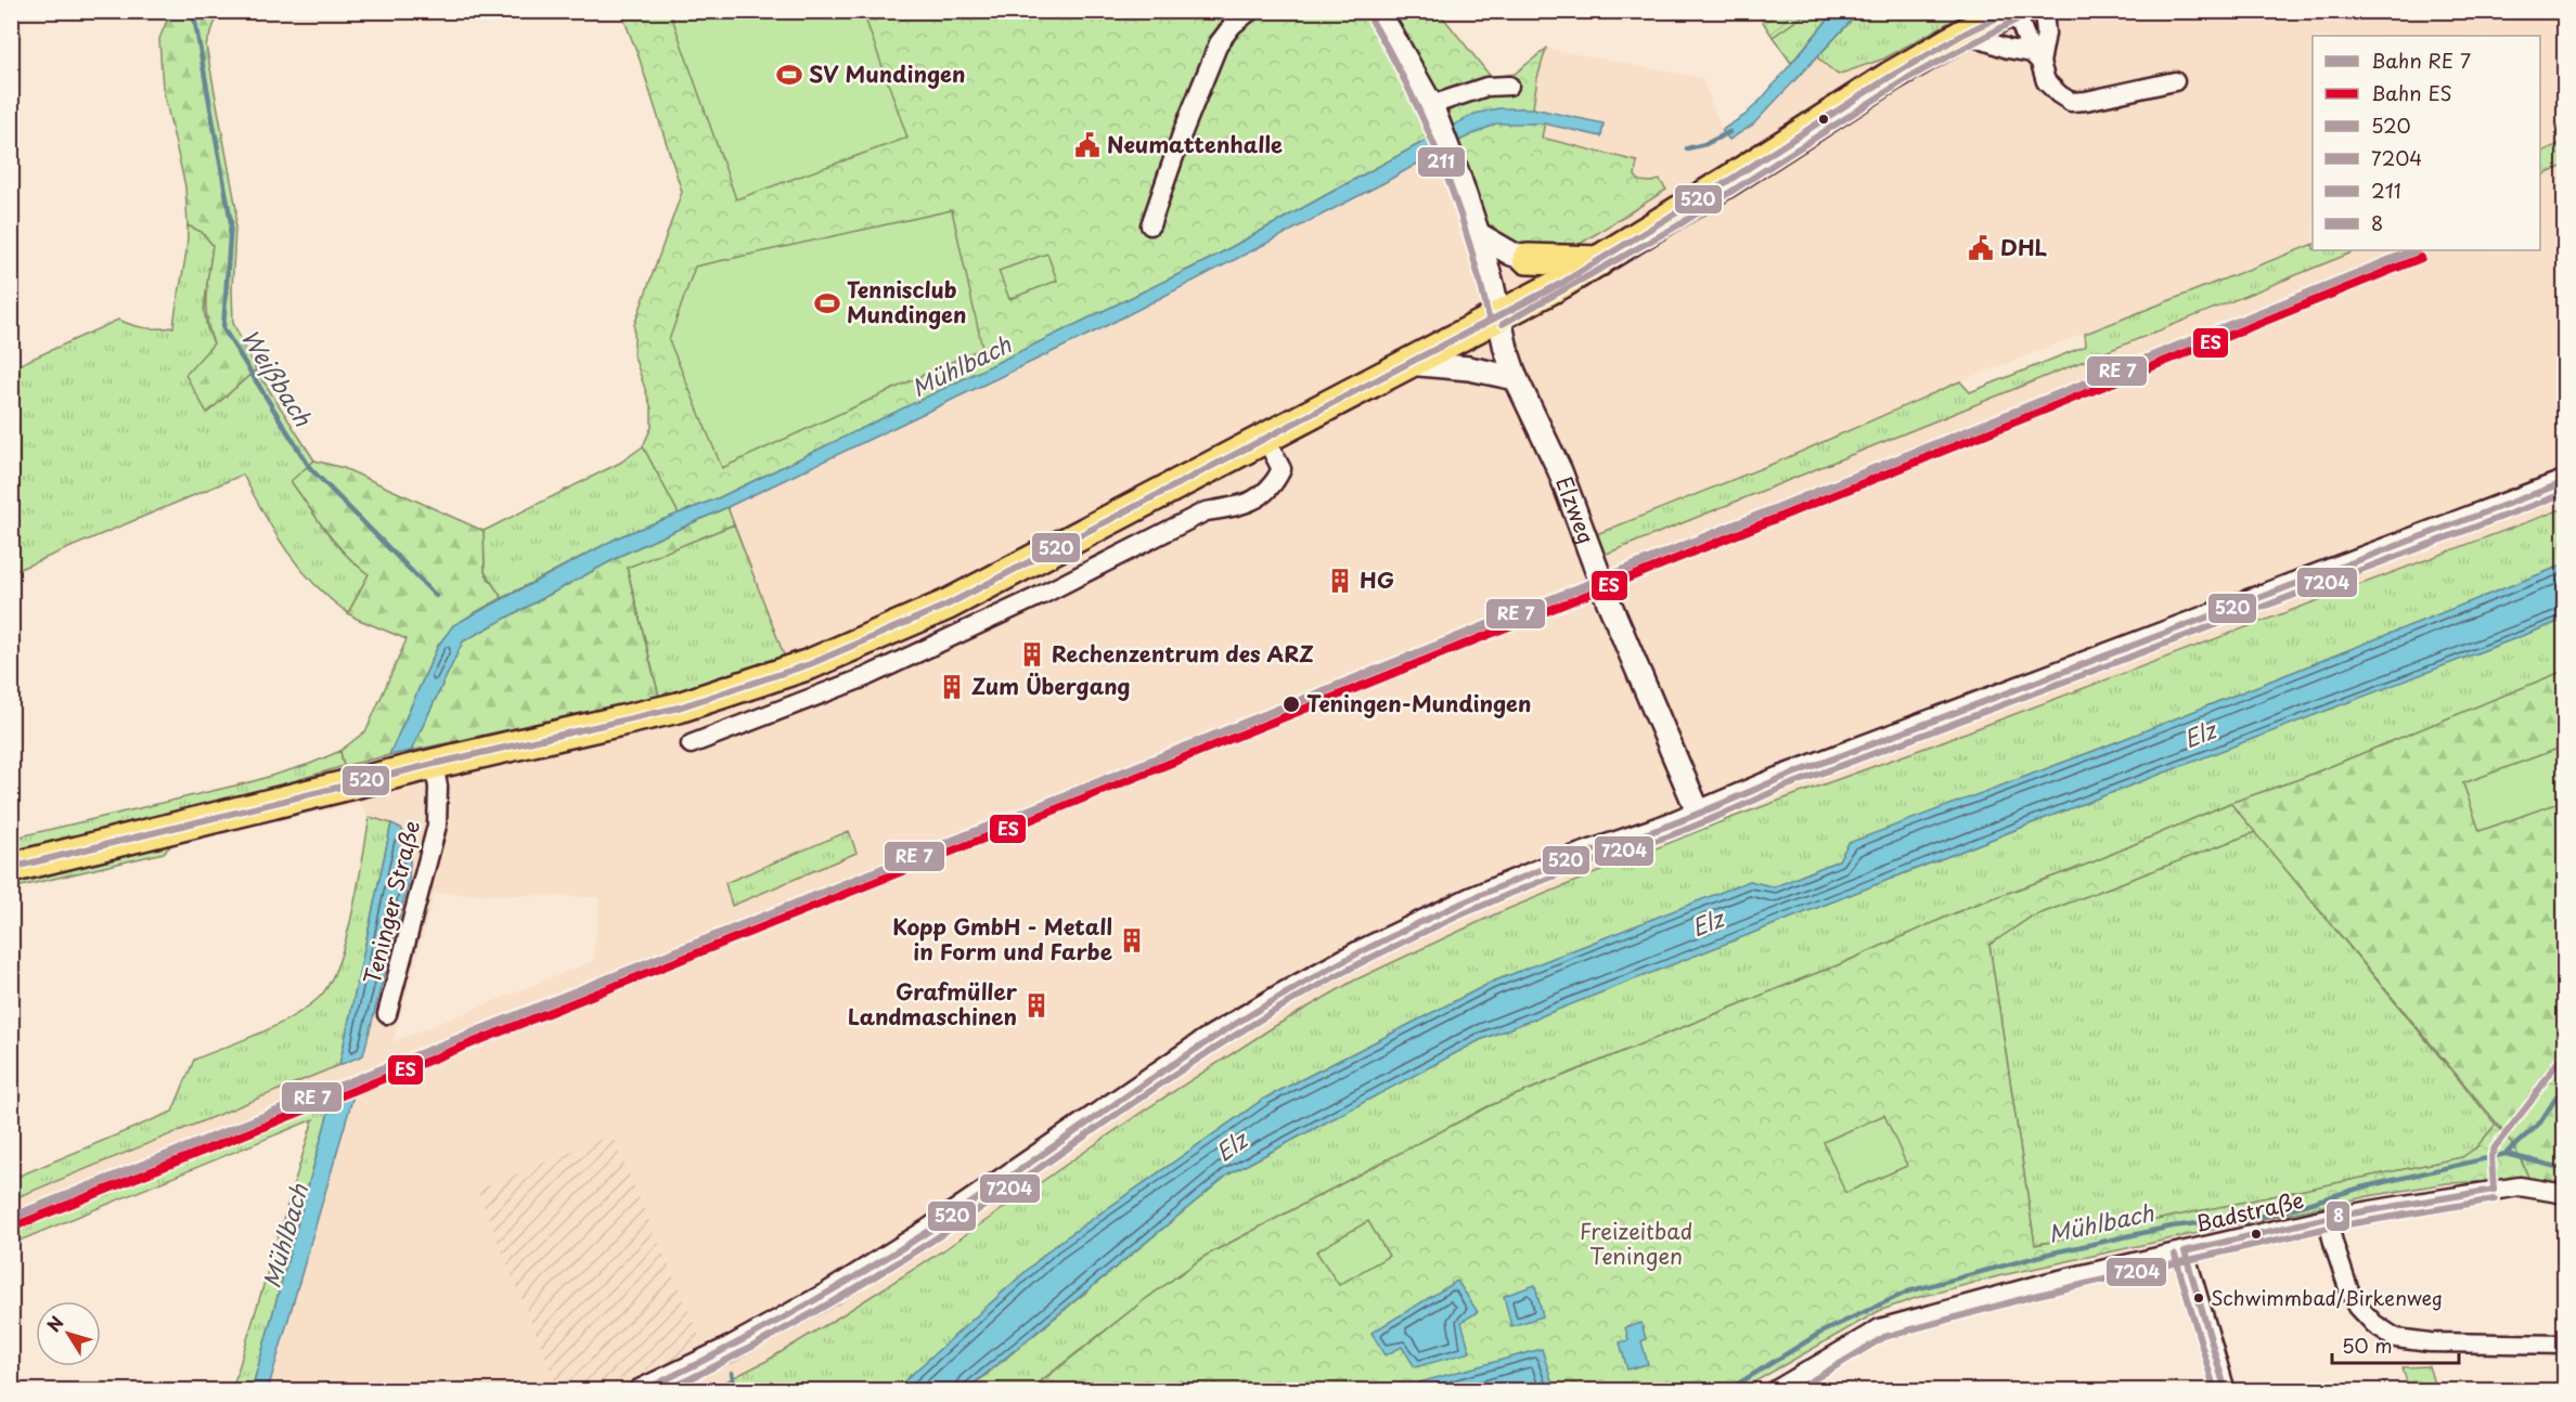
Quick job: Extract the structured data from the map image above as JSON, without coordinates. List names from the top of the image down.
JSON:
{
  "streets": {
    "street": ["Elzweg", "Teninger Straße", "Badstraße"]
  },
  "water": ["Mühlbach", "Weißbach", "Elz"],
  "parks": ["Freizeitbad Teningen"],
  "places": {
    "sports": ["SV Mundingen", "Tennisclub Mundingen"],
    "public building": ["Neumattenhalle", "DHL"],
    "building": [
      "HG",
      "Rechenzentrum des ARZ",
      "Zum Übergang",
      "Kopp GmbH - Metall in Form und Farbe",
      "Grafmüller Landmaschinen"
    ],
    "other": ["Teningen-Mundingen", "Schwimmbad/Birkenweg"]
  },
  "lines": [
    "transit line 520",
    "transit line 211",
    "rail line ES",
    "transit line 7204",
    "transit line 8"
  ],
  "legend": [
    "Bahn RE 7",
    "Bahn ES",
    "520",
    "7204",
    "211",
    "8"
  ],
  "scale_bar": "50 m",
  "north": "top left"
}
